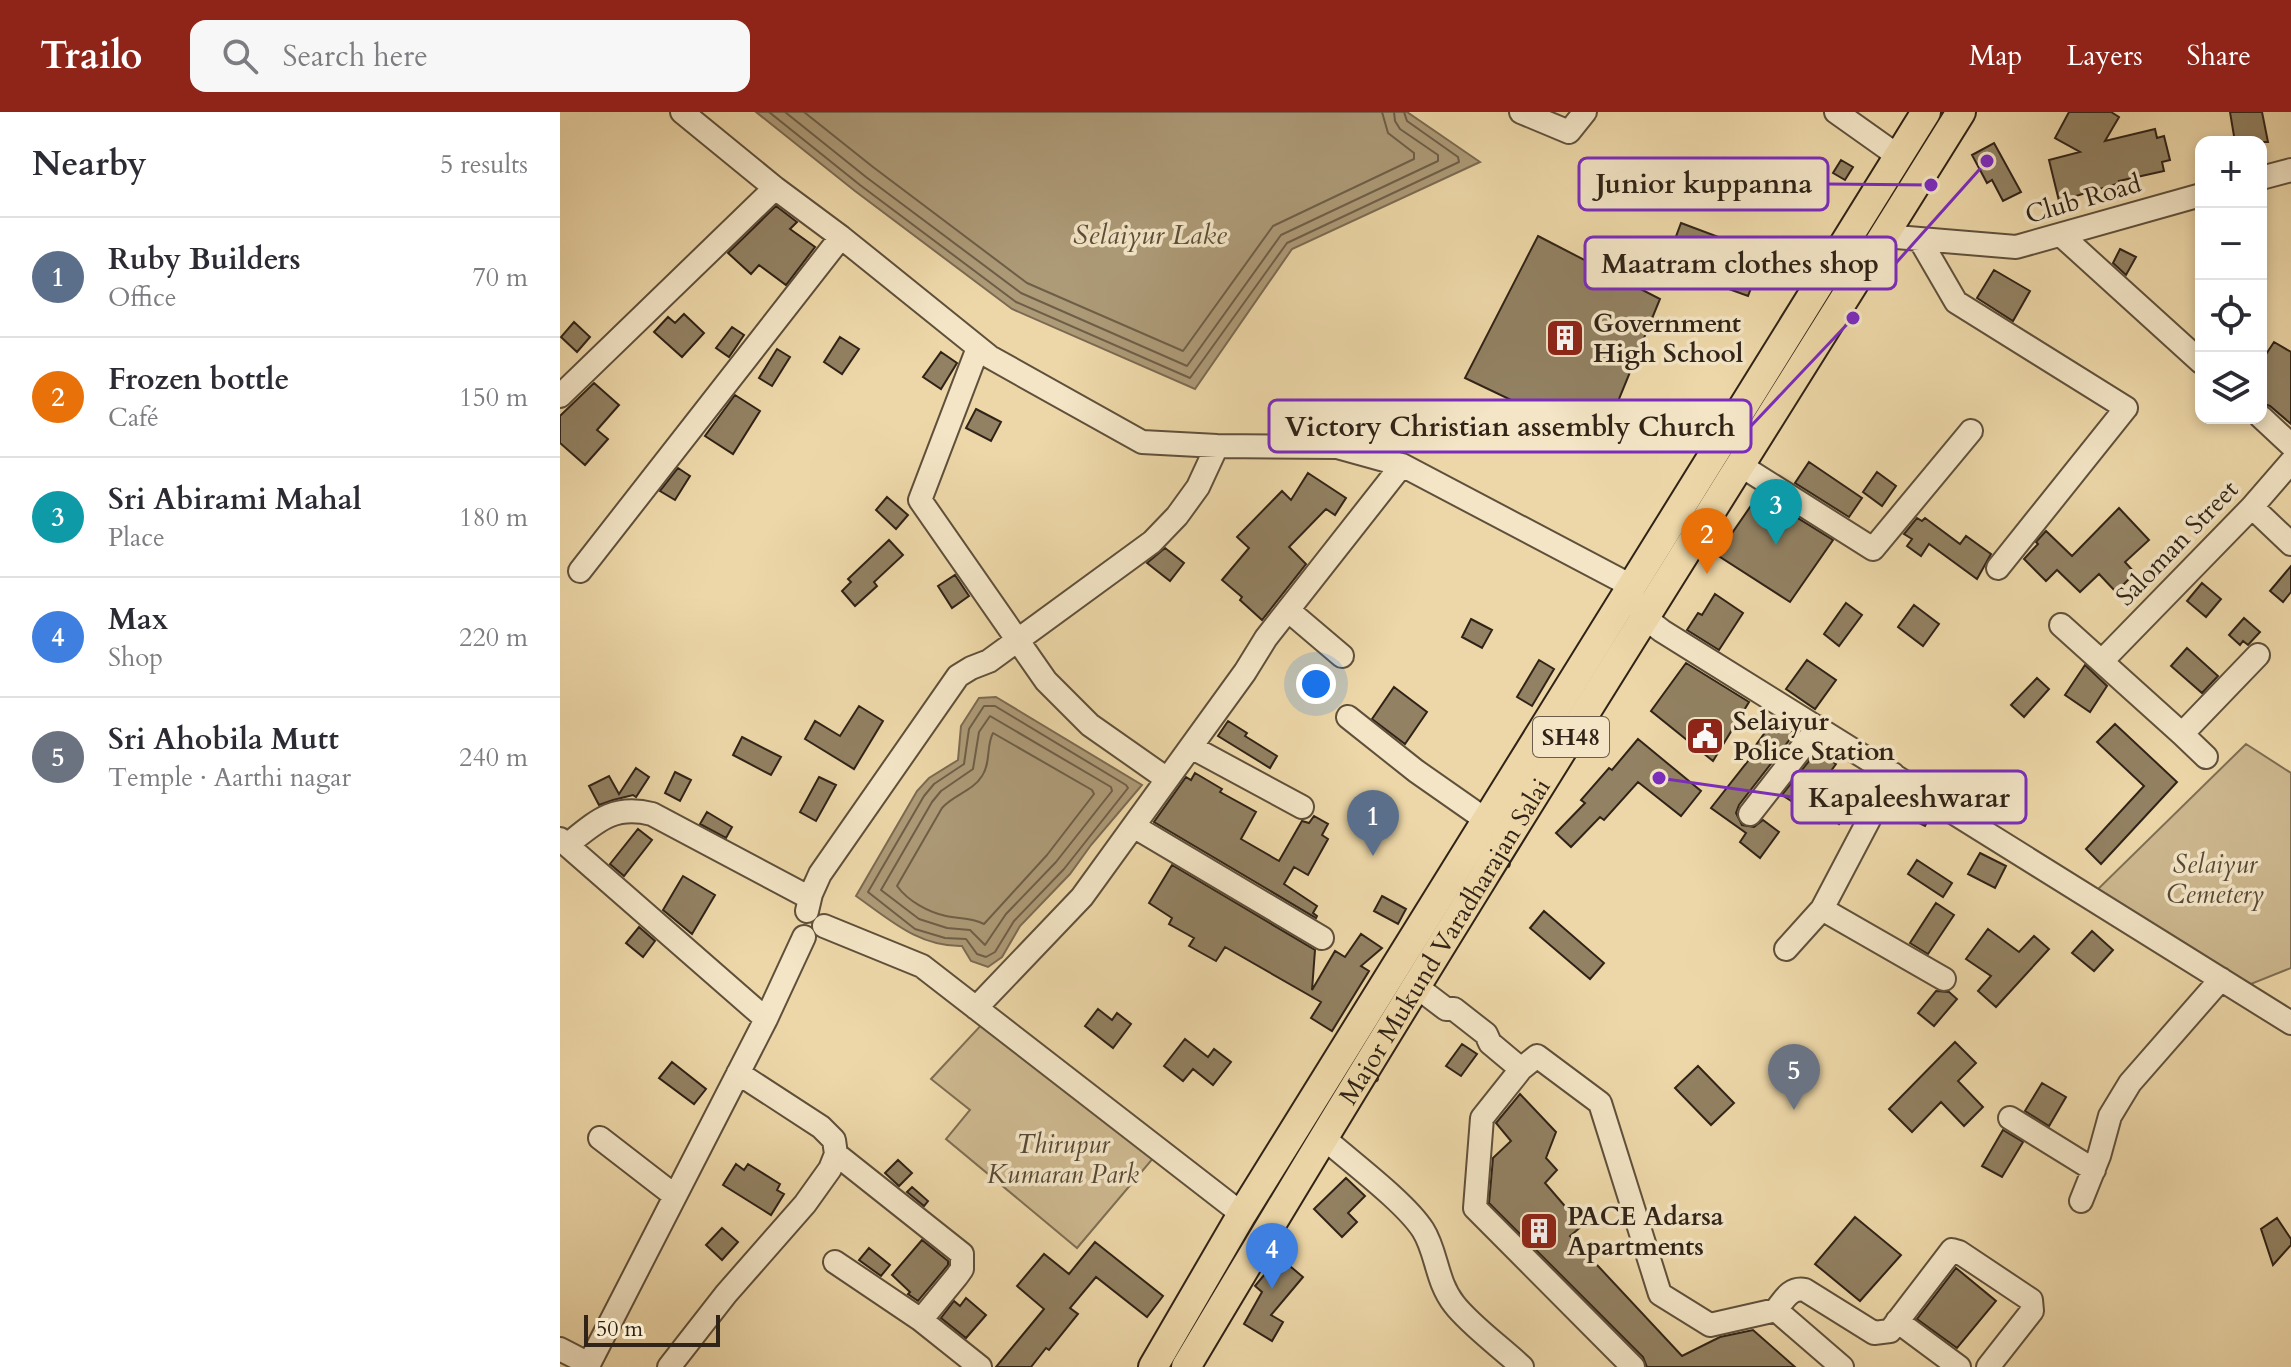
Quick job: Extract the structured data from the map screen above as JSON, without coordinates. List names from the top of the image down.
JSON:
{
  "streets": {
    "main road": ["SH48", "Major Mukund Varadharajan Salai"],
    "street": ["Club Road", "Saloman Street"]
  },
  "crossings": [
    ["Club Road", "Major Mukund Varadharajan Salai"]
  ],
  "water": ["Selaiyur Lake"],
  "parks": ["Selaiyur Cemetery", "Thirupur Kumaran Park"],
  "places": {
    "other": [
      "Maatram clothes shop",
      "Junior kuppanna",
      "Victory Christian assembly Church",
      "Kapaleeshwarar"
    ],
    "building": ["Government High School", "PACE Adarsa Apartments"],
    "public building": ["Selaiyur Police Station"]
  },
  "scale_bar": "50 m",
  "page": {
    "header": "Trailo",
    "search": "Search here",
    "nav": ["Map", "Layers", "Share"],
    "heading": ["Nearby", "5 results"],
    "map_buttons": ["+", "−"],
    "list": [
      {
        "mark": "1",
        "name": "Ruby Builders",
        "note": "Office",
        "value": "70 m"
      },
      {
        "mark": "2",
        "name": "Frozen bottle",
        "note": "Café",
        "value": "150 m"
      },
      {
        "mark": "3",
        "name": "Sri Abirami Mahal",
        "note": "Place",
        "value": "180 m"
      },
      {
        "mark": "4",
        "name": "Max",
        "note": "Shop",
        "value": "220 m"
      },
      {
        "mark": "5",
        "name": "Sri Ahobila Mutt",
        "note": "Temple · Aarthi nagar",
        "value": "240 m"
      }
    ],
    "pins": [
      "3",
      "2",
      "1",
      "5",
      "4"
    ],
    "scale": "50 m"
  }
}
